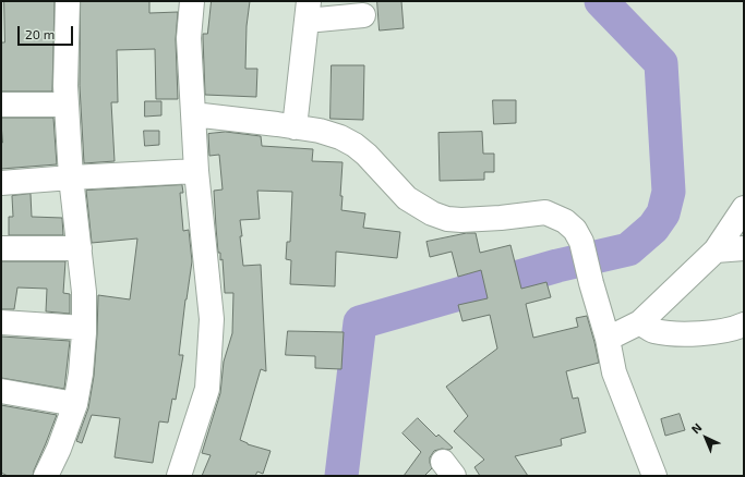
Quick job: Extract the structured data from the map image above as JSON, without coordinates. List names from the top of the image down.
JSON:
{
  "scale_bar": "20 m",
  "north": "top left"
}
